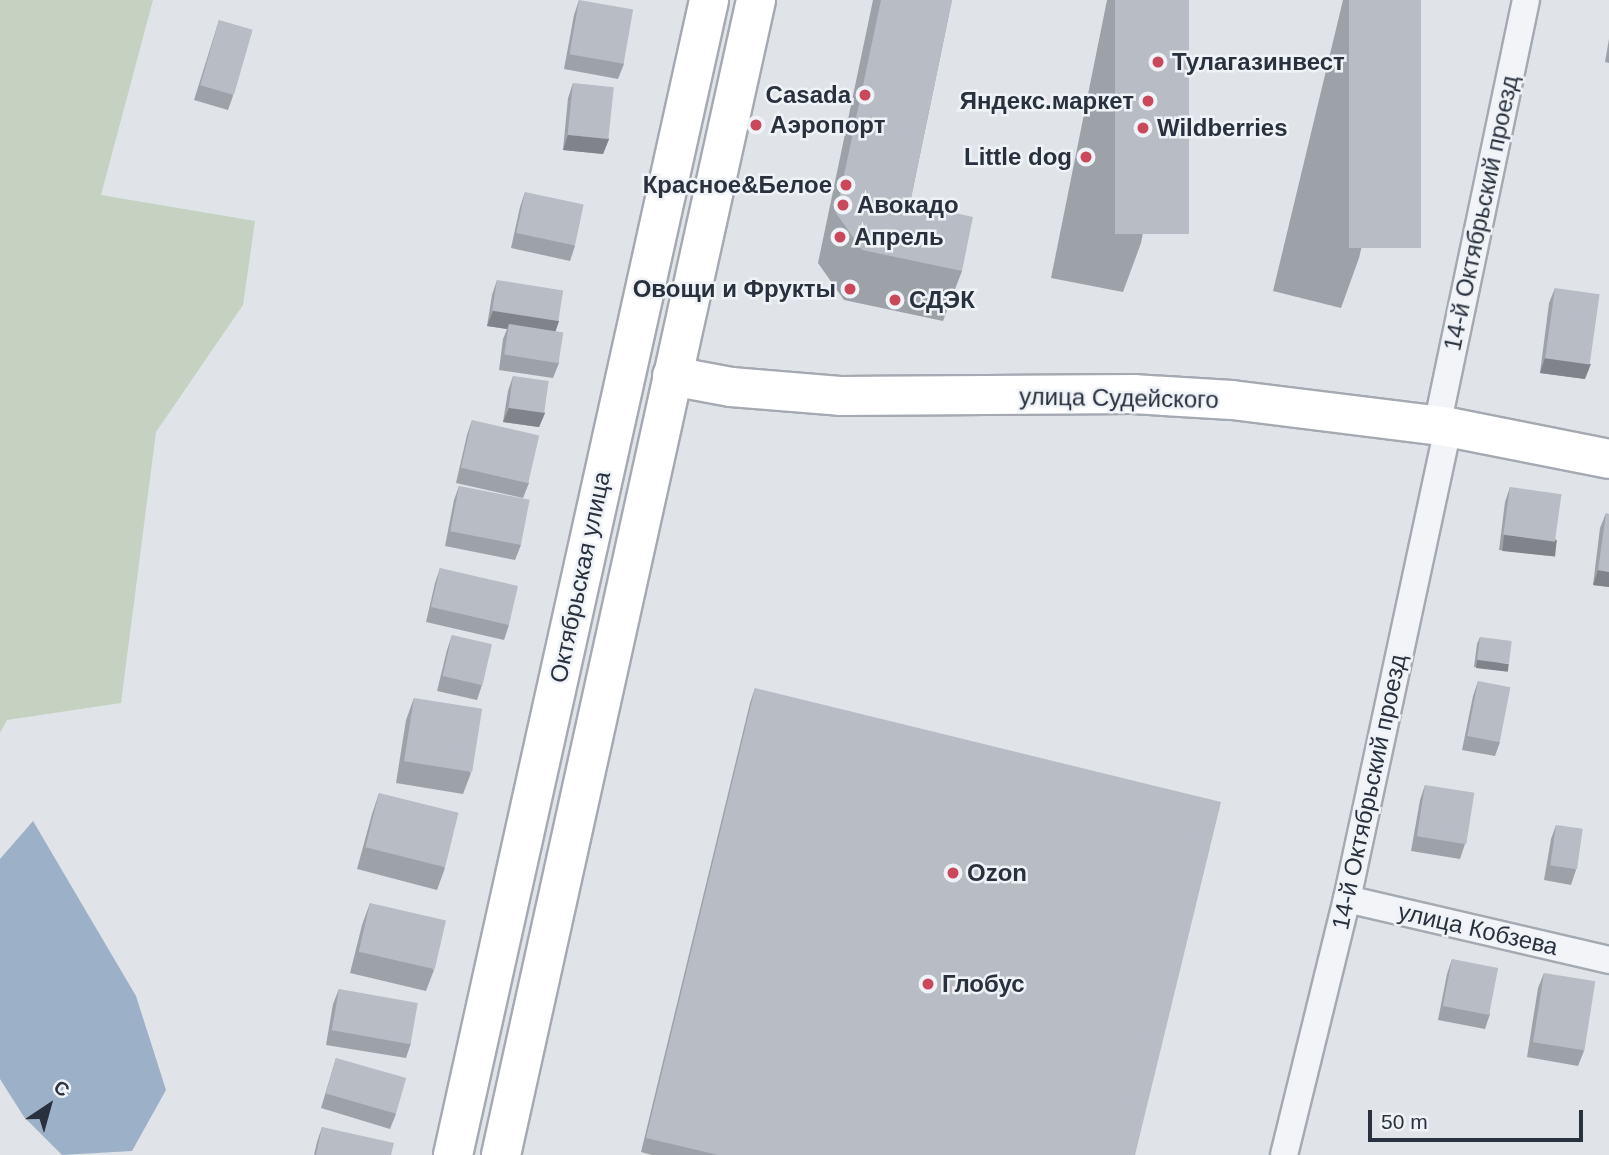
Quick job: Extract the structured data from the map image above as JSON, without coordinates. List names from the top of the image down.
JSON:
{
  "streets": {
    "main road": ["улица Судейского", "Октябрьская улица"],
    "street": ["14-й Октябрьский проезд", "улица Кобзева"]
  },
  "crossings": [
    ["14-й Октябрьский проезд", "улица Судейского"],
    ["14-й Октябрьский проезд", "улица Кобзева"],
    ["улица Судейского", "Октябрьская улица"]
  ],
  "places": [
    "Тулагазинвест",
    "Casada",
    "Яндекс.маркет",
    "Аэропорт",
    "Wildberries",
    "Little dog",
    "Красное&Белое",
    "Авокадо",
    "Апрель",
    "Овощи и Фрукты",
    "СДЭК",
    "Ozon",
    "Глобус"
  ],
  "scale_bar": "50 m",
  "north": "top right"
}
